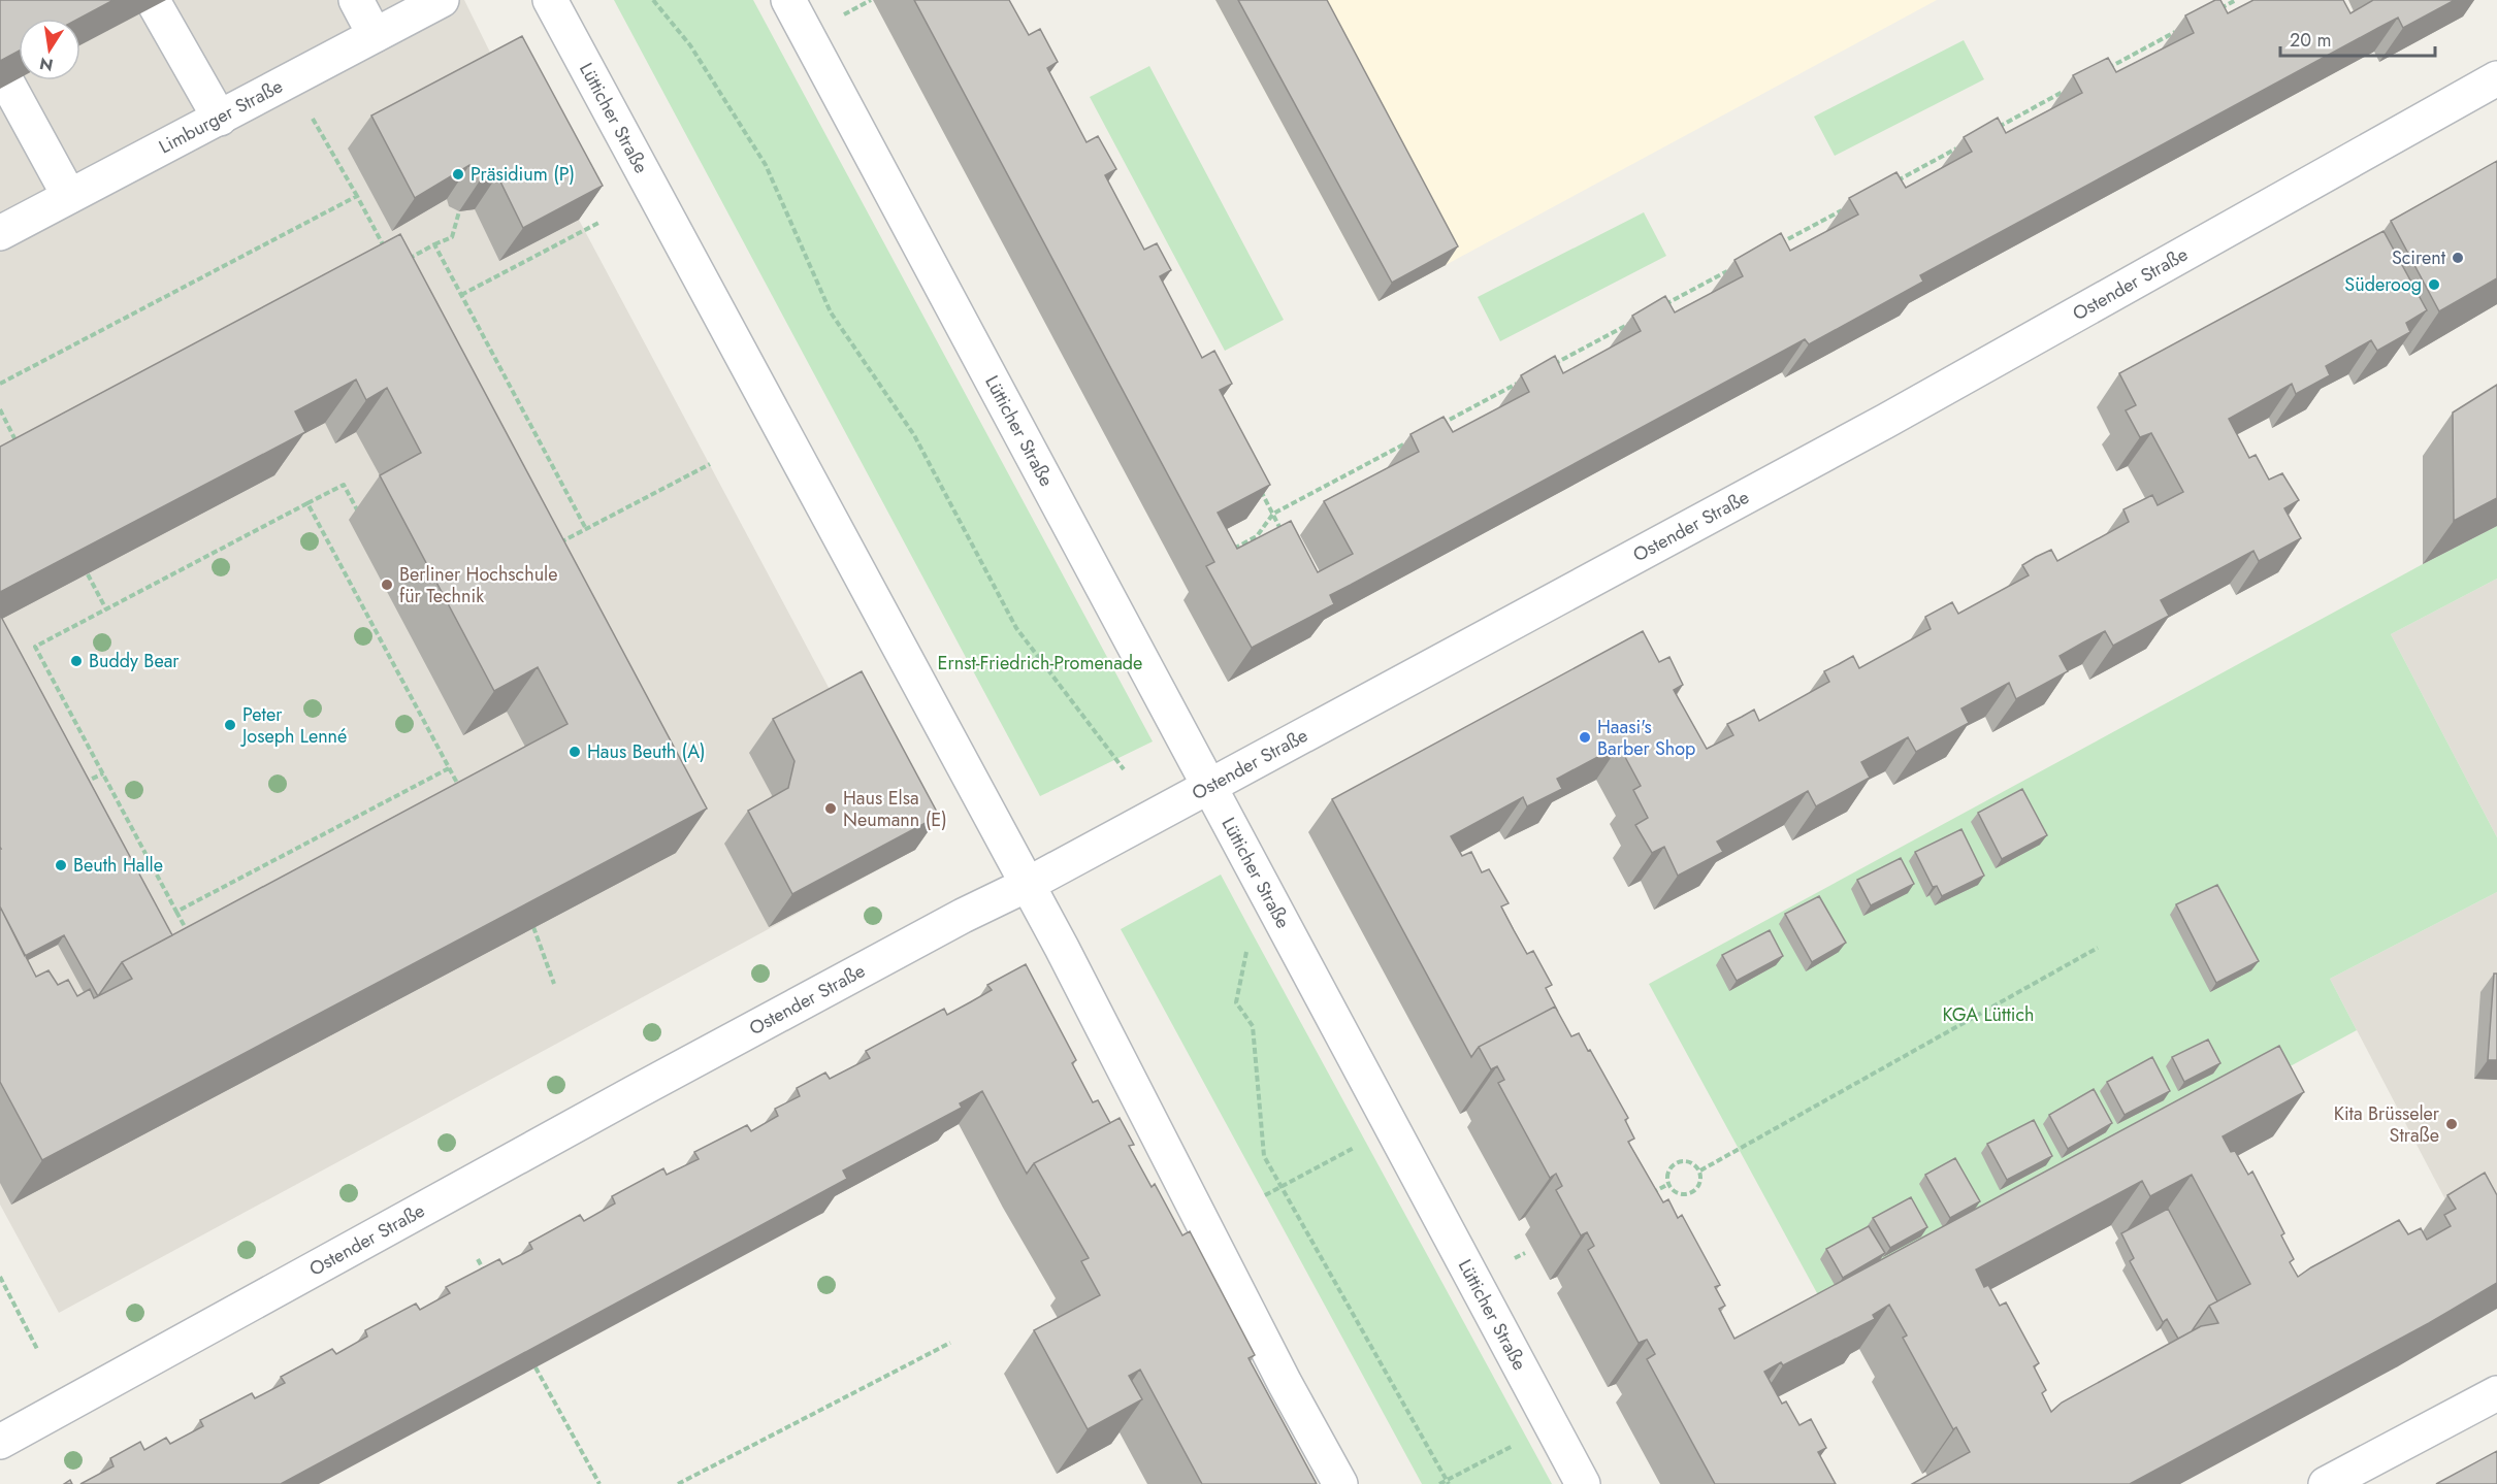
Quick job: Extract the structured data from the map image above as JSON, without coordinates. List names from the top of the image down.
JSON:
{
  "streets": {
    "street": ["Limburger Straße", "Lütticher Straße", "Ostender Straße"]
  },
  "crossings": [
    ["Lütticher Straße", "Ostender Straße"]
  ],
  "parks": ["Ernst-Friedrich-Promenade", "KGA Lüttich"],
  "places": [
    "Präsidium (P)",
    "Scirent",
    "Süderoog",
    "Berliner Hochschule für Technik",
    "Buddy Bear",
    "Peter Joseph Lenné",
    "Haasi's Barber Shop",
    "Haus Beuth (A)",
    "Haus Elsa Neumann (E)",
    "Beuth Halle",
    "Kita Brüsseler Straße"
  ],
  "scale_bar": "20 m",
  "north": "bottom"
}
